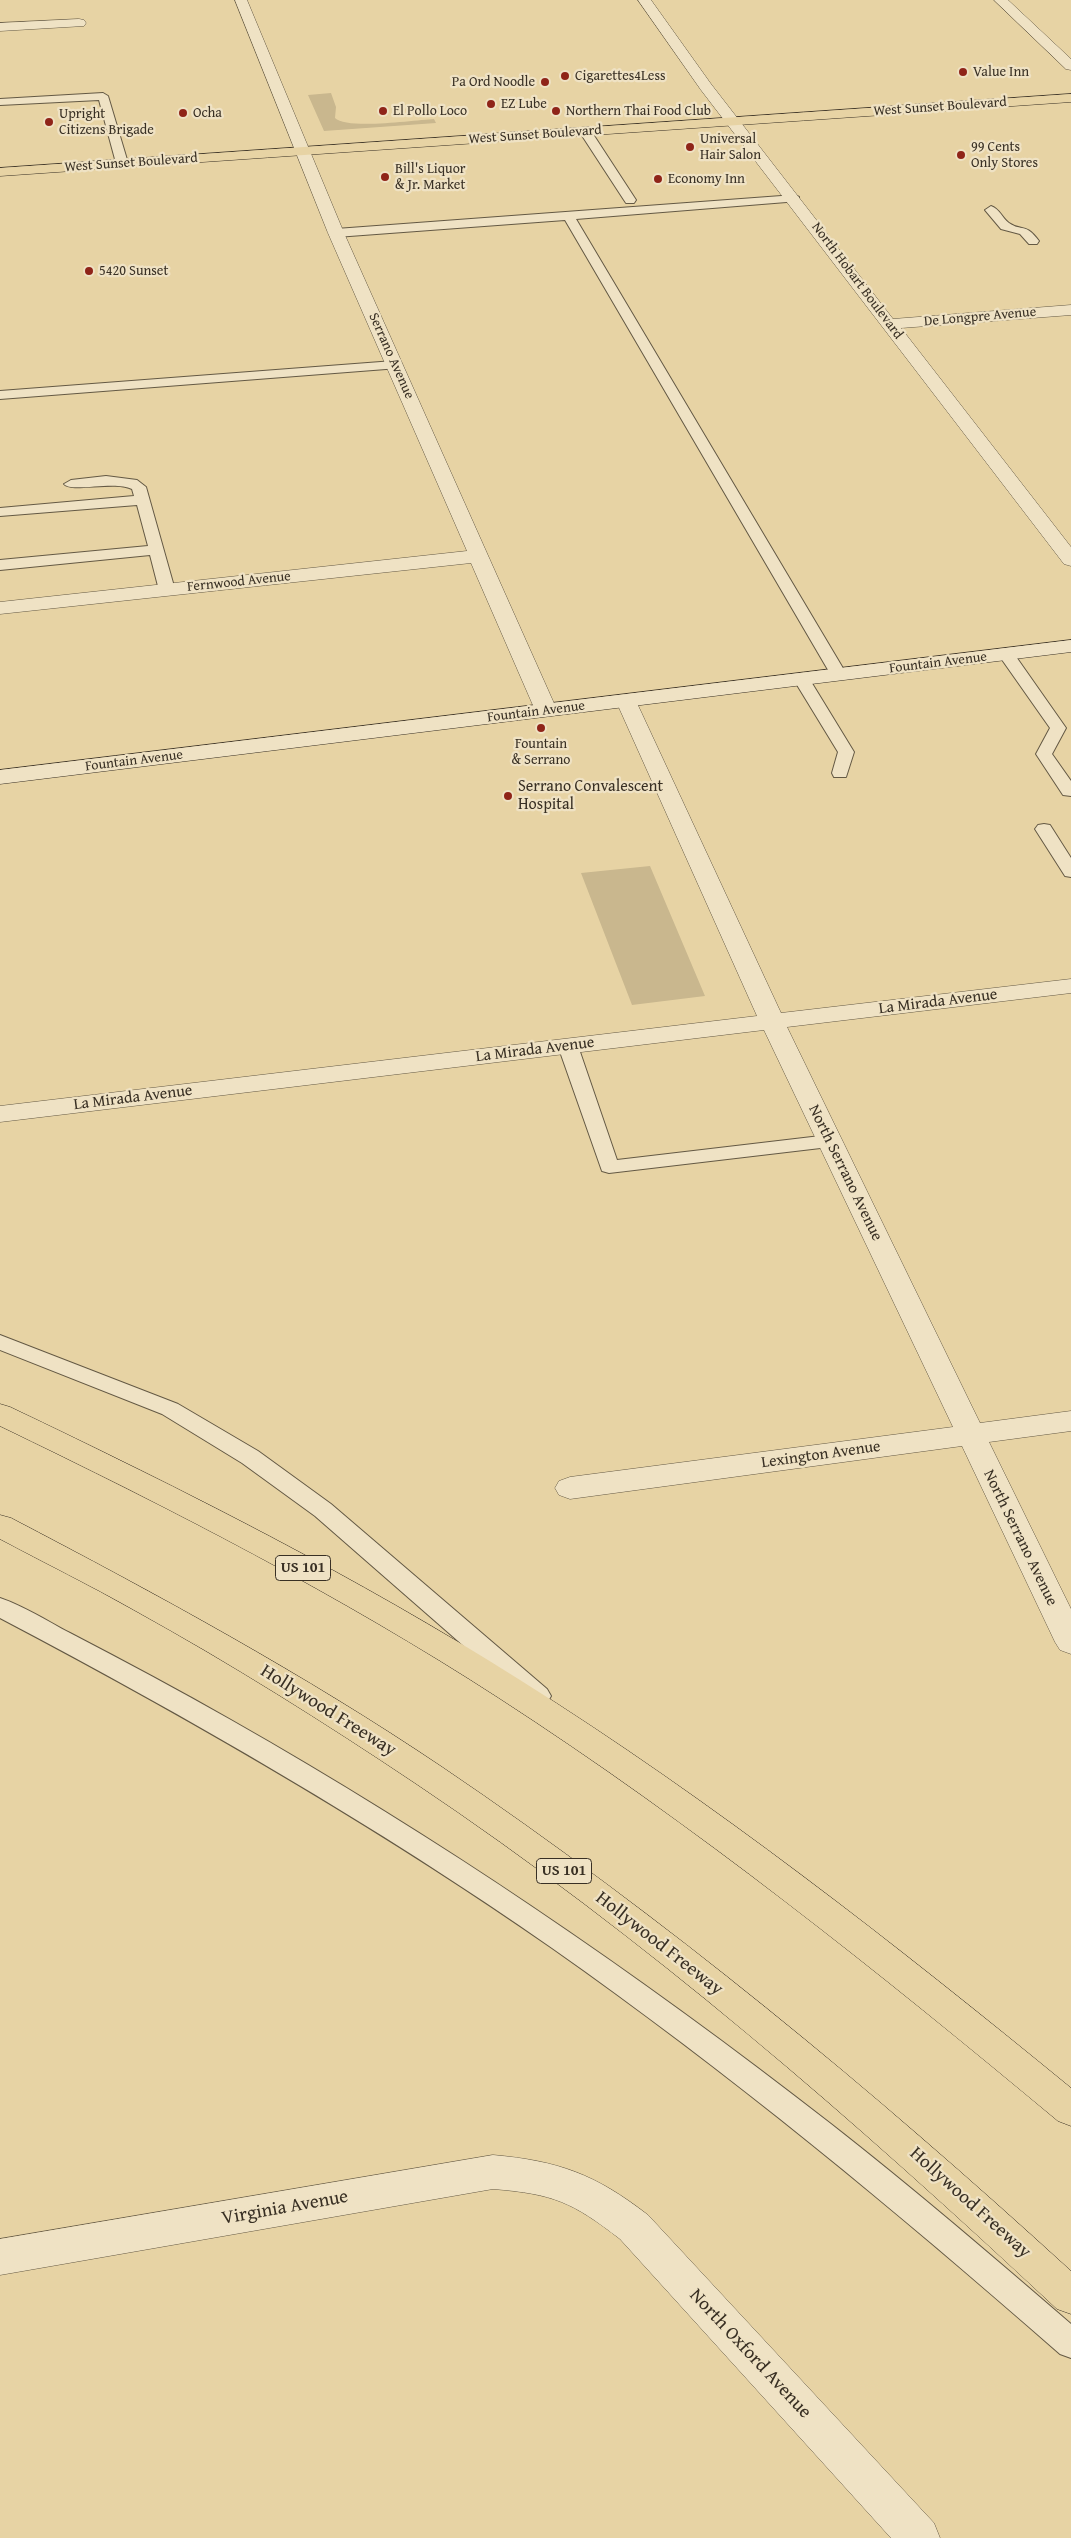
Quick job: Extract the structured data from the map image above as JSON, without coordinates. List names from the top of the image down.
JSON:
{
  "streets": {
    "main road": ["West Sunset Boulevard", "US 101", "Hollywood Freeway"],
    "street": [
      "North Hobart Boulevard",
      "De Longpre Avenue",
      "Serrano Avenue",
      "Fernwood Avenue",
      "Fountain Avenue",
      "La Mirada Avenue",
      "North Serrano Avenue",
      "Lexington Avenue",
      "Virginia Avenue",
      "North Oxford Avenue"
    ]
  },
  "crossings": [
    ["West Sunset Boulevard", "North Hobart Boulevard"],
    ["West Sunset Boulevard", "Serrano Avenue"],
    ["North Hobart Boulevard", "De Longpre Avenue"],
    ["Serrano Avenue", "Fernwood Avenue"],
    ["Serrano Avenue", "Fountain Avenue"],
    ["Fountain Avenue", "North Serrano Avenue"],
    ["La Mirada Avenue", "North Serrano Avenue"],
    ["North Serrano Avenue", "Lexington Avenue"],
    ["Virginia Avenue", "North Oxford Avenue"]
  ],
  "places": [
    "Value Inn",
    "Cigarettes4Less",
    "Pa Ord Noodle",
    "EZ Lube",
    "El Pollo Loco",
    "Northern Thai Food Club",
    "Ocha",
    "Upright Citizens Brigade",
    "Universal Hair Salon",
    "99 Cents Only Stores",
    "Bill's Liquor & Jr. Market",
    "Economy Inn",
    "5420 Sunset",
    "Fountain & Serrano",
    "Serrano Convalescent Hospital"
  ]
}
